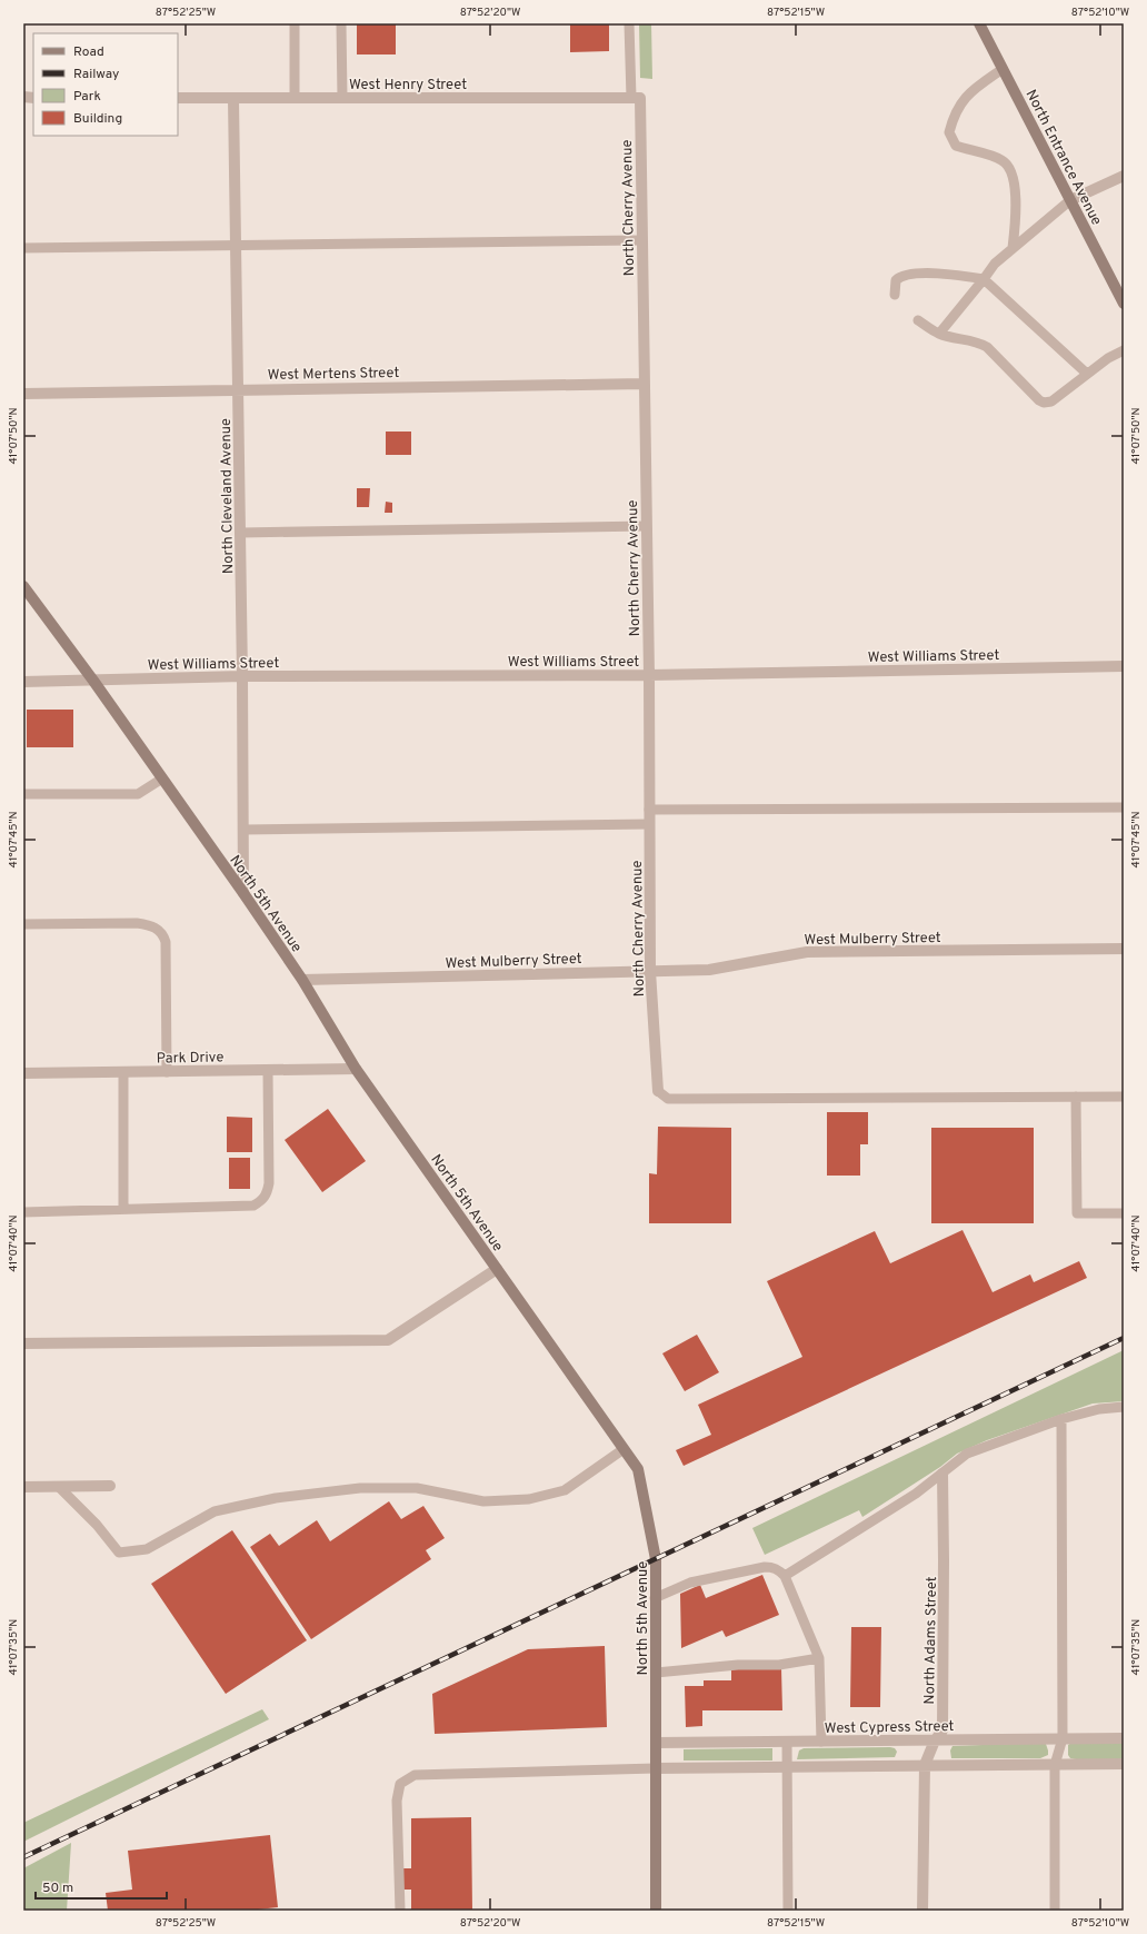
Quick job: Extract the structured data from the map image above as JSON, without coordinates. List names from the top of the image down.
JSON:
{
  "streets": {
    "street": [
      "West Henry Street",
      "North Entrance Avenue",
      "North Cherry Avenue",
      "West Mertens Street",
      "North Cleveland Avenue",
      "West Williams Street",
      "North 5th Avenue",
      "West Mulberry Street",
      "Park Drive",
      "North Adams Street",
      "West Cypress Street"
    ]
  },
  "crossings": [
    ["West Henry Street", "North Cherry Avenue"],
    ["West Henry Street", "North Cleveland Avenue"],
    ["North Cherry Avenue", "West Mertens Street"],
    ["North Cherry Avenue", "West Williams Street"],
    ["North Cherry Avenue", "West Mulberry Street"],
    ["West Mertens Street", "North Cleveland Avenue"],
    ["North Cleveland Avenue", "West Williams Street"],
    ["North Cleveland Avenue", "North 5th Avenue"],
    ["West Williams Street", "North 5th Avenue"],
    ["North 5th Avenue", "West Mulberry Street"],
    ["North 5th Avenue", "Park Drive"],
    ["North 5th Avenue", "West Cypress Street"],
    ["North Adams Street", "West Cypress Street"]
  ],
  "legend": [
    "Road",
    "Railway",
    "Park",
    "Building"
  ],
  "scale_bar": "50 m",
  "coordinates": [
    "87°52'25\"W",
    "87°52'20\"W",
    "87°52'15\"W",
    "87°52'10\"W",
    "41°07'50\"N",
    "41°07'45\"N",
    "41°07'40\"N",
    "41°07'35\"N"
  ]
}
